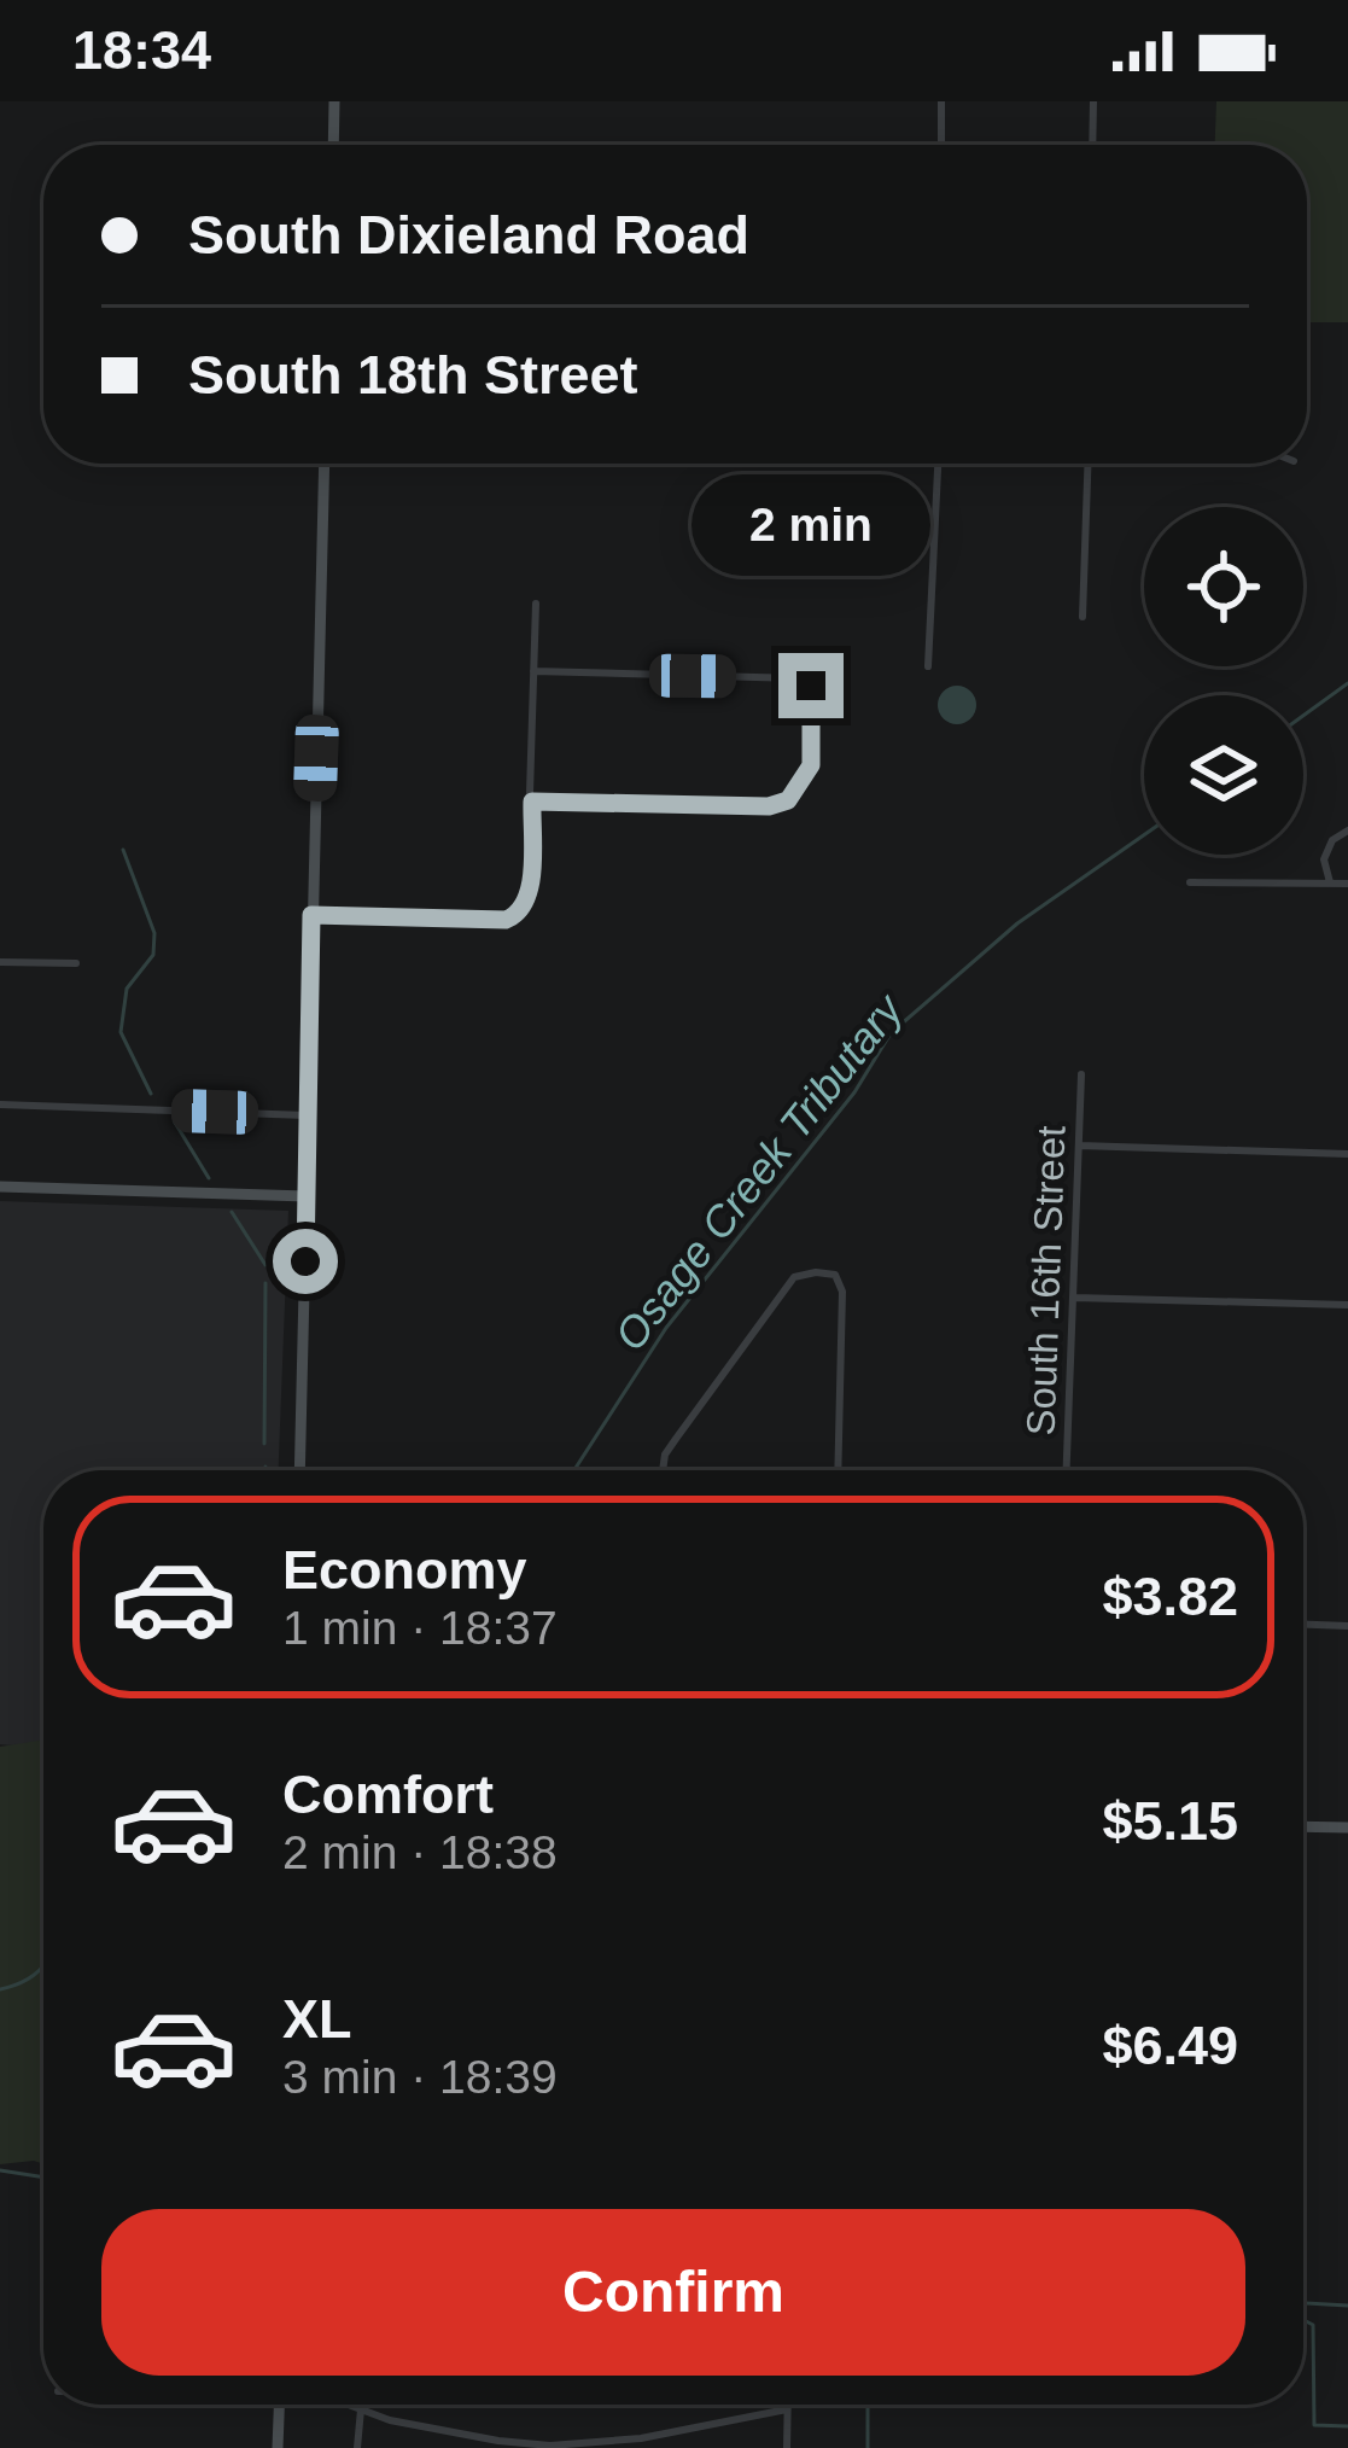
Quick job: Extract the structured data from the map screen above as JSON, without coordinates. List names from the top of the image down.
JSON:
{
  "streets": {
    "street": ["South 16th Street"]
  },
  "water": ["Osage Creek Tributary"],
  "page": {
    "status": "18:34",
    "banner": ["South Dixieland Road", "South 18th Street"],
    "bubble": "2 min",
    "list": [
      {
        "name": "Economy",
        "note": "1 min · 18:37",
        "value": "$3.82"
      },
      {
        "name": "Comfort",
        "note": "2 min · 18:38",
        "value": "$5.15"
      },
      {
        "name": "XL",
        "note": "3 min · 18:39",
        "value": "$6.49"
      }
    ],
    "buttons": "Confirm"
  }
}
